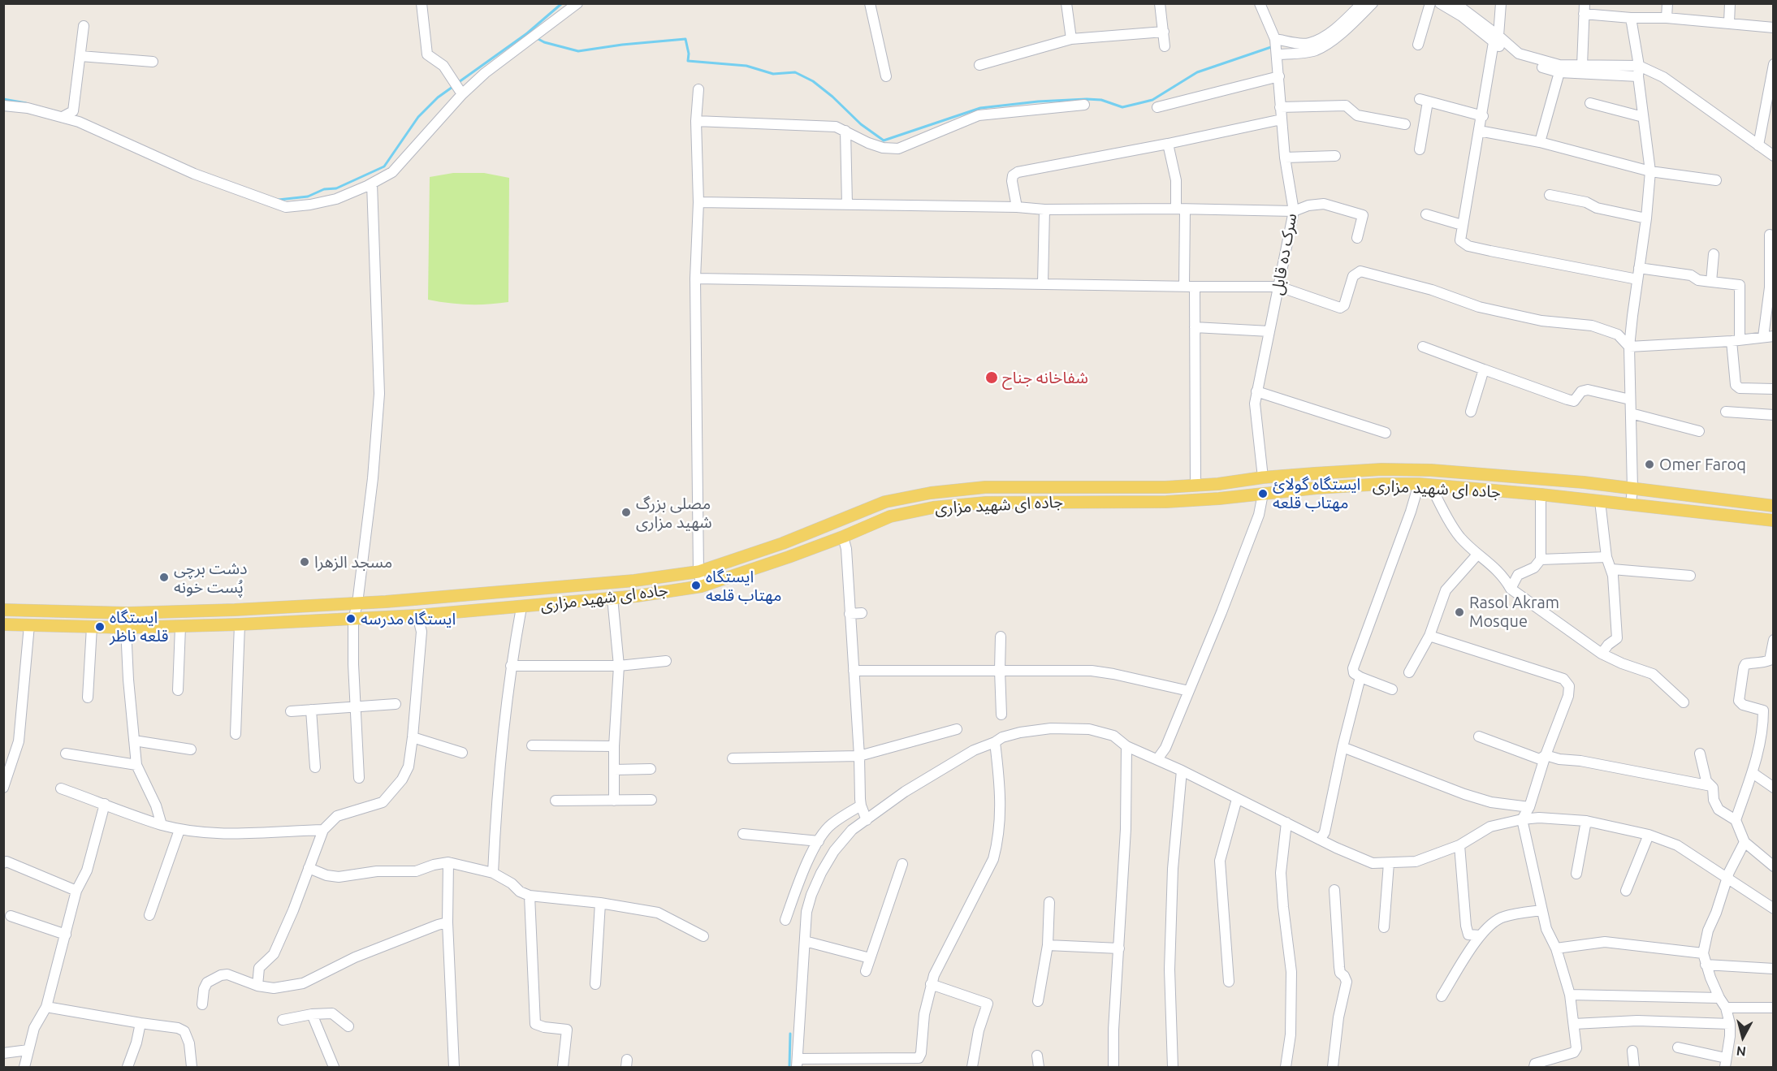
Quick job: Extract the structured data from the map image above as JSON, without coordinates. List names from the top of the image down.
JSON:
{
  "streets": {
    "main road": ["جاده ای شهید مزاری"],
    "street": ["سرک ده قابل"]
  },
  "crossings": [
    ["سرک ده قابل", "جاده ای شهید مزاری"]
  ],
  "places": [
    "شفاخانه جناح",
    "Omer Faroq",
    "ایستگاه گولائ مهتاب قلعه",
    "مصلی بزرگ شهید مزاری",
    "مسجد الزهرا",
    "دشت برچی پُست خونه",
    "ایستگاه مهتاب قلعه",
    "Rasol Akram Mosque",
    "ایستگاه مدرسه",
    "ایستگاه قلعه ناظر"
  ],
  "north": "bottom"
}
